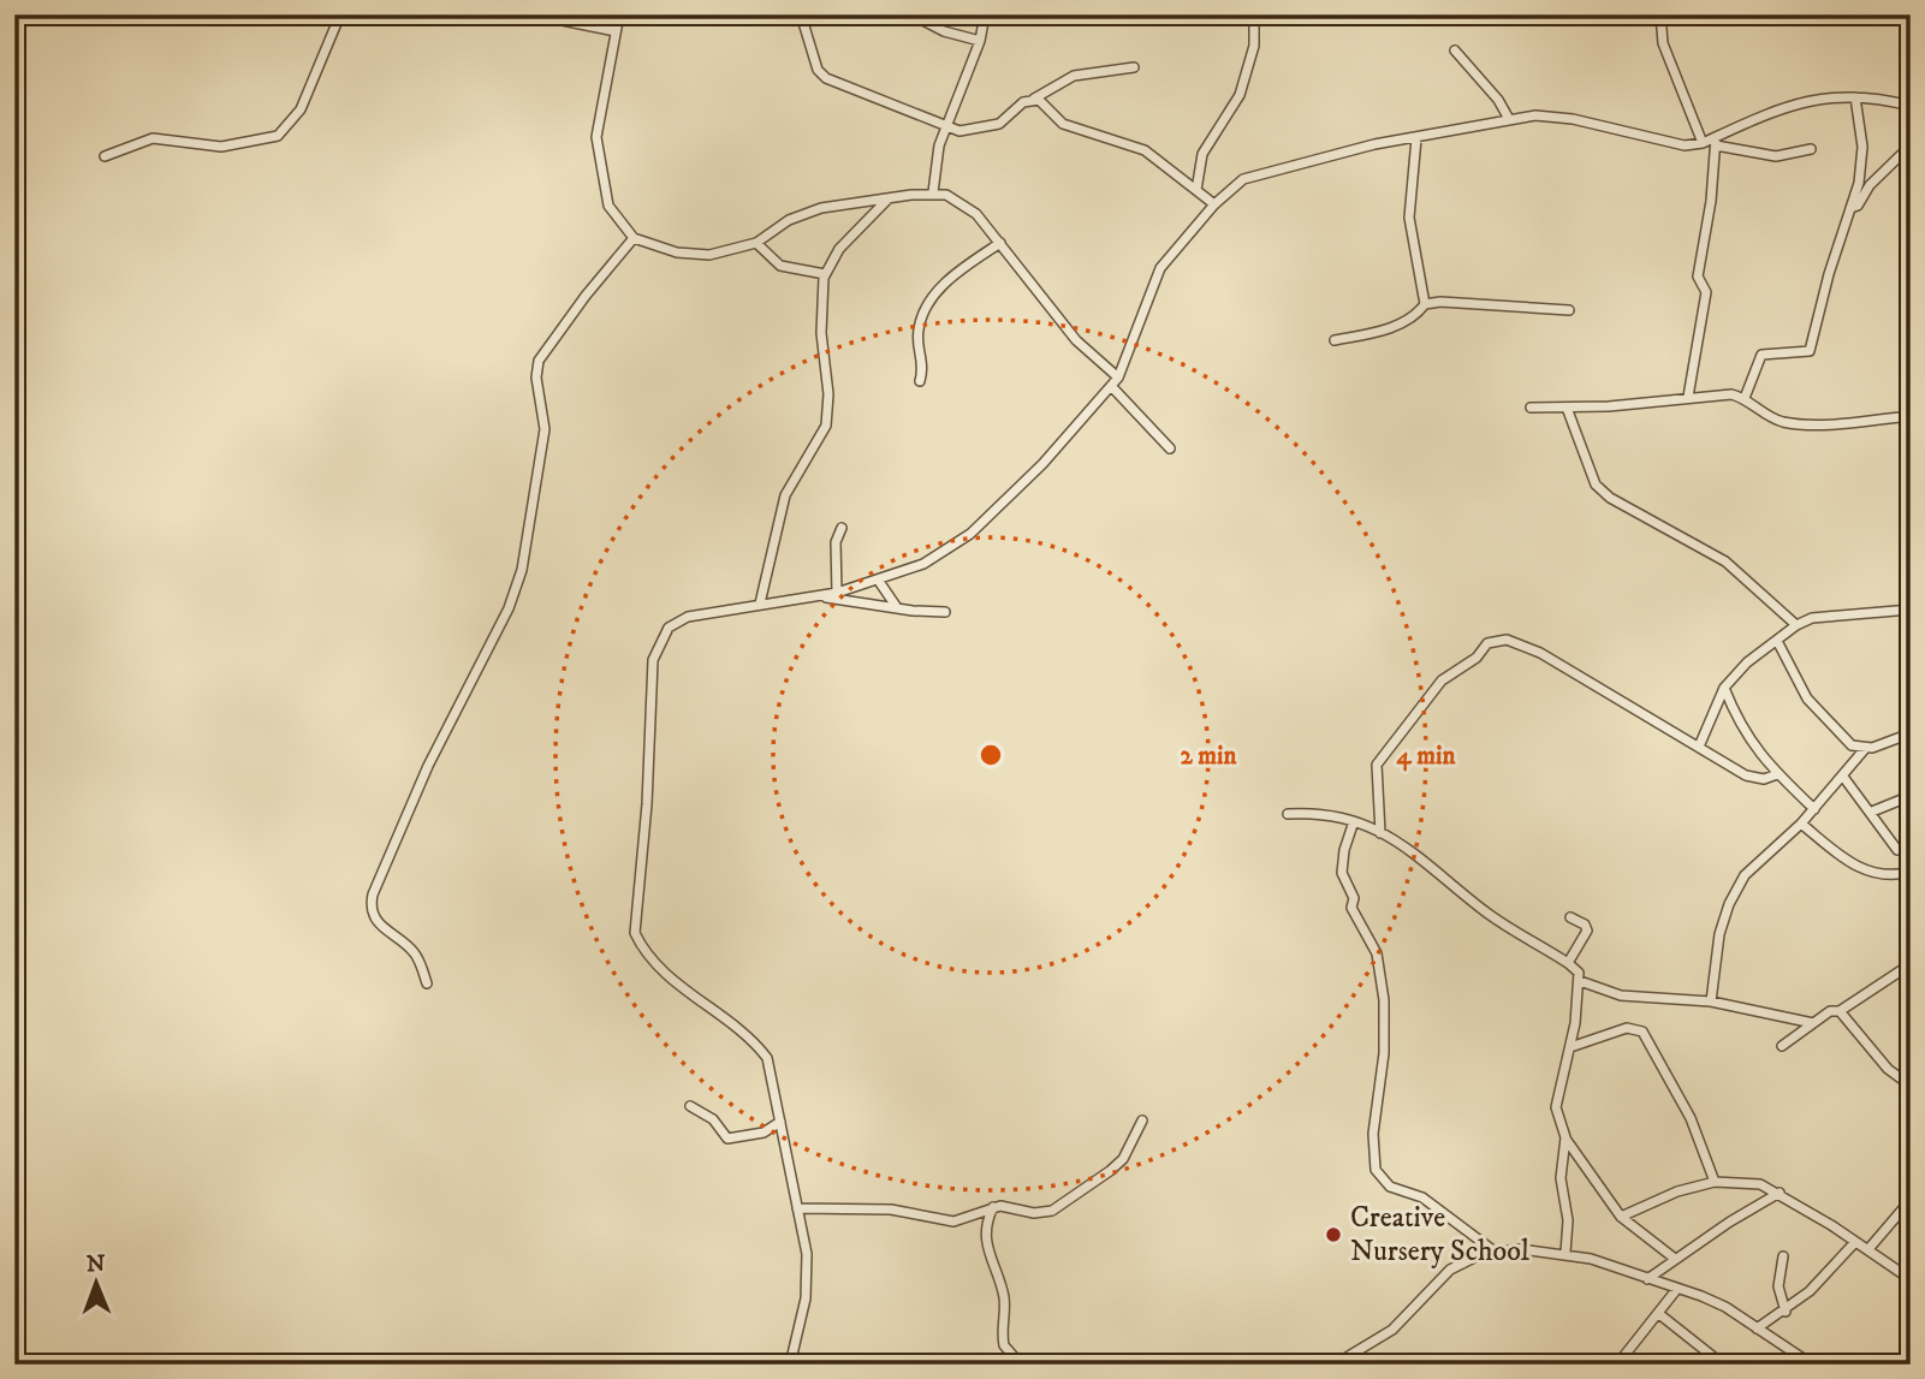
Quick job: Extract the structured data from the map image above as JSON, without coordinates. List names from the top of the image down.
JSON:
{
  "places": ["Creative Nursery School"],
  "north": "top",
  "rings": ["2 min", "4 min"]
}
